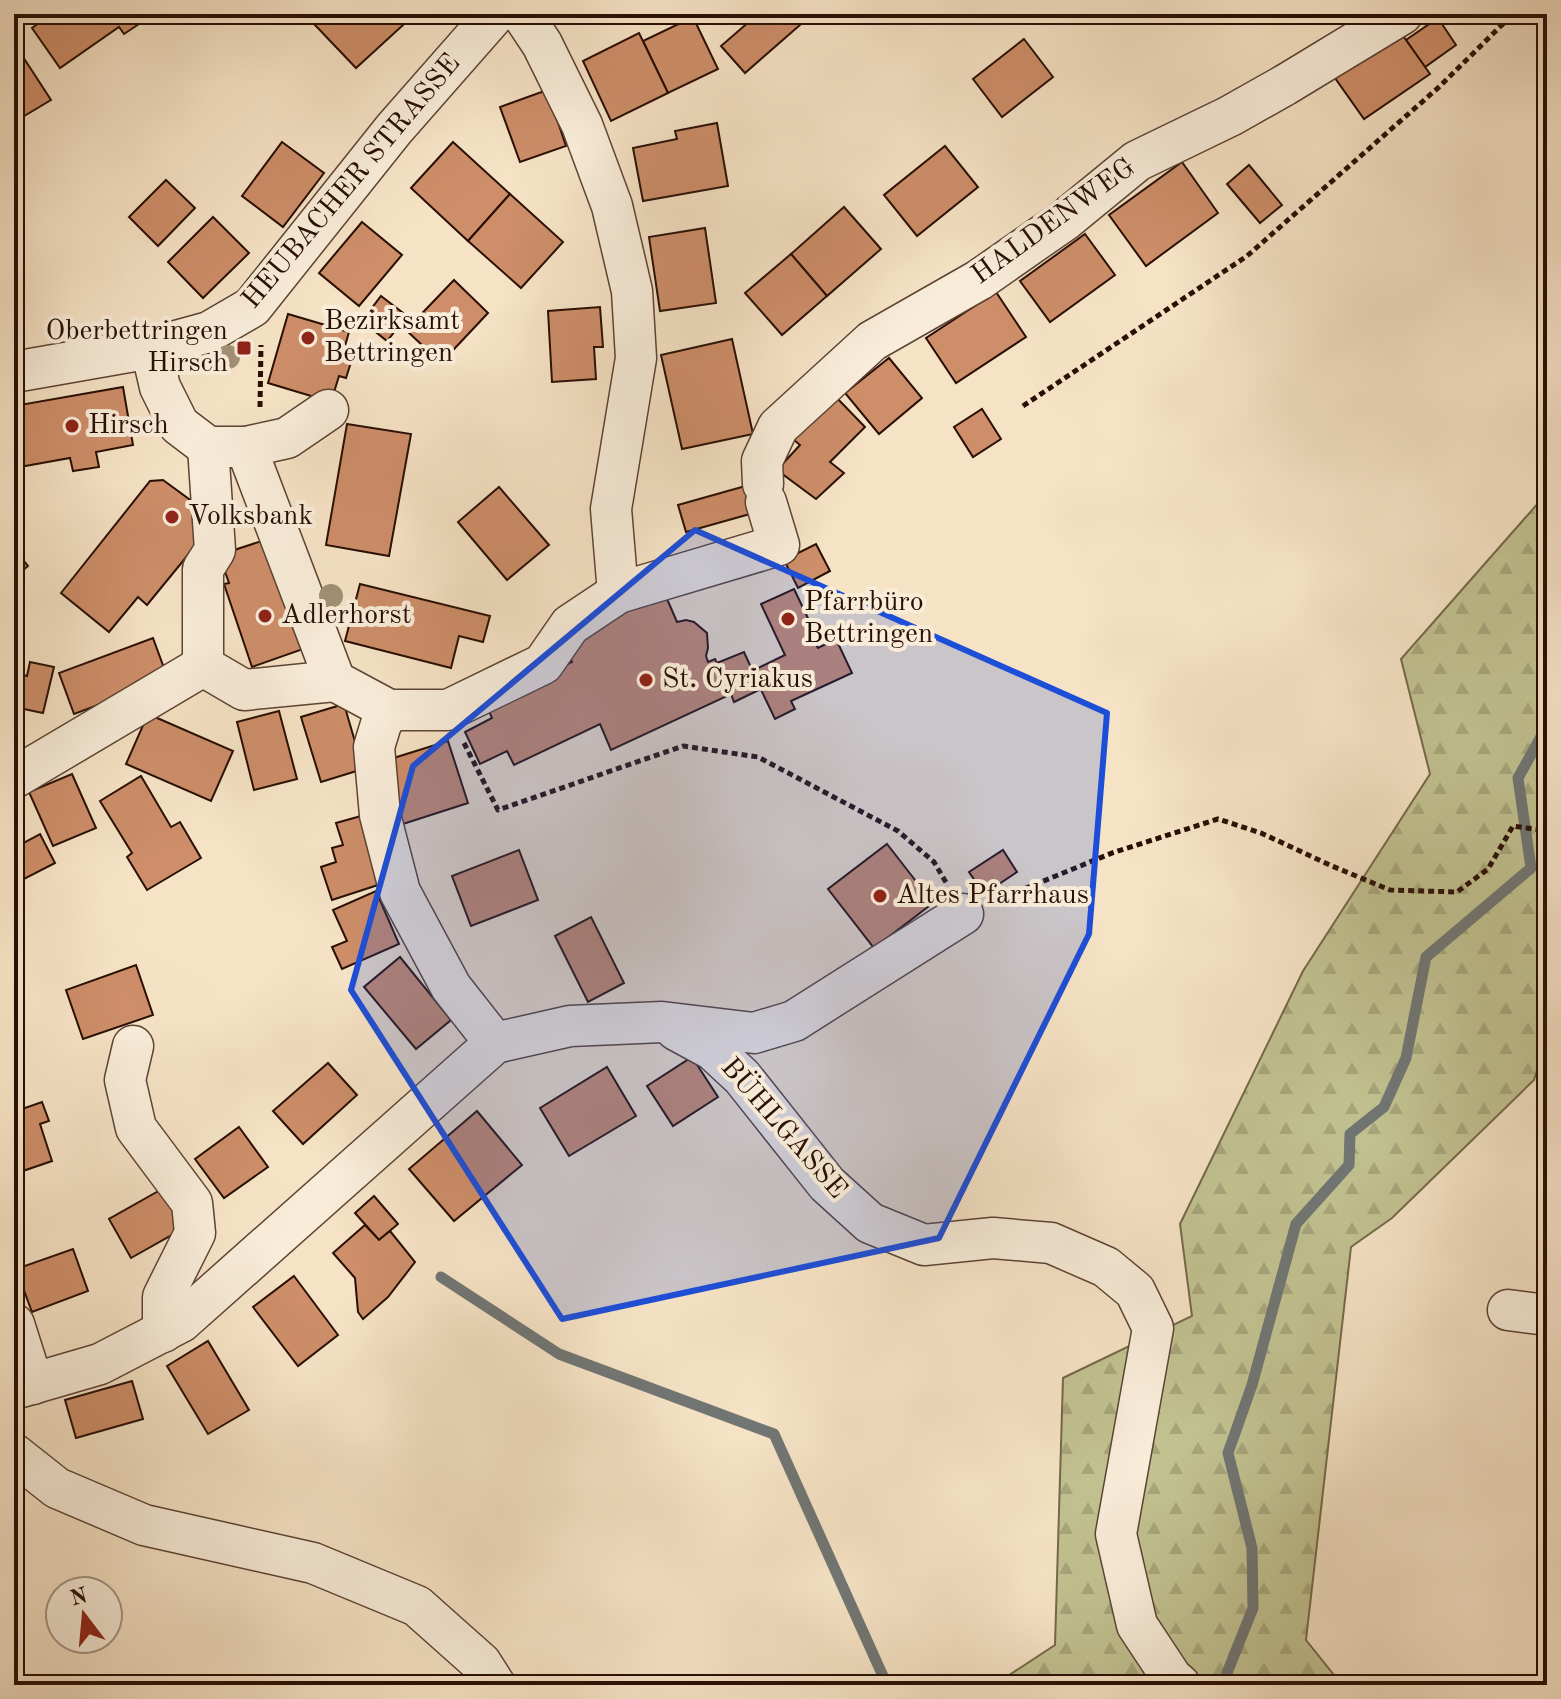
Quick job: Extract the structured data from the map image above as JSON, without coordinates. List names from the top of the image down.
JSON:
{
  "streets": {
    "street": ["HEUBACHER STRASSE", "HALDENWEG", "BÜHLGASSE"]
  },
  "places": {
    "other": [
      "Bezirksamt Bettringen",
      "Hirsch",
      "Volksbank",
      "Adlerhorst",
      "Pfarrbüro Bettringen",
      "St. Cyriakus",
      "Altes Pfarrhaus"
    ],
    "transit": ["Oberbettringen Hirsch"]
  },
  "north": "top"
}
